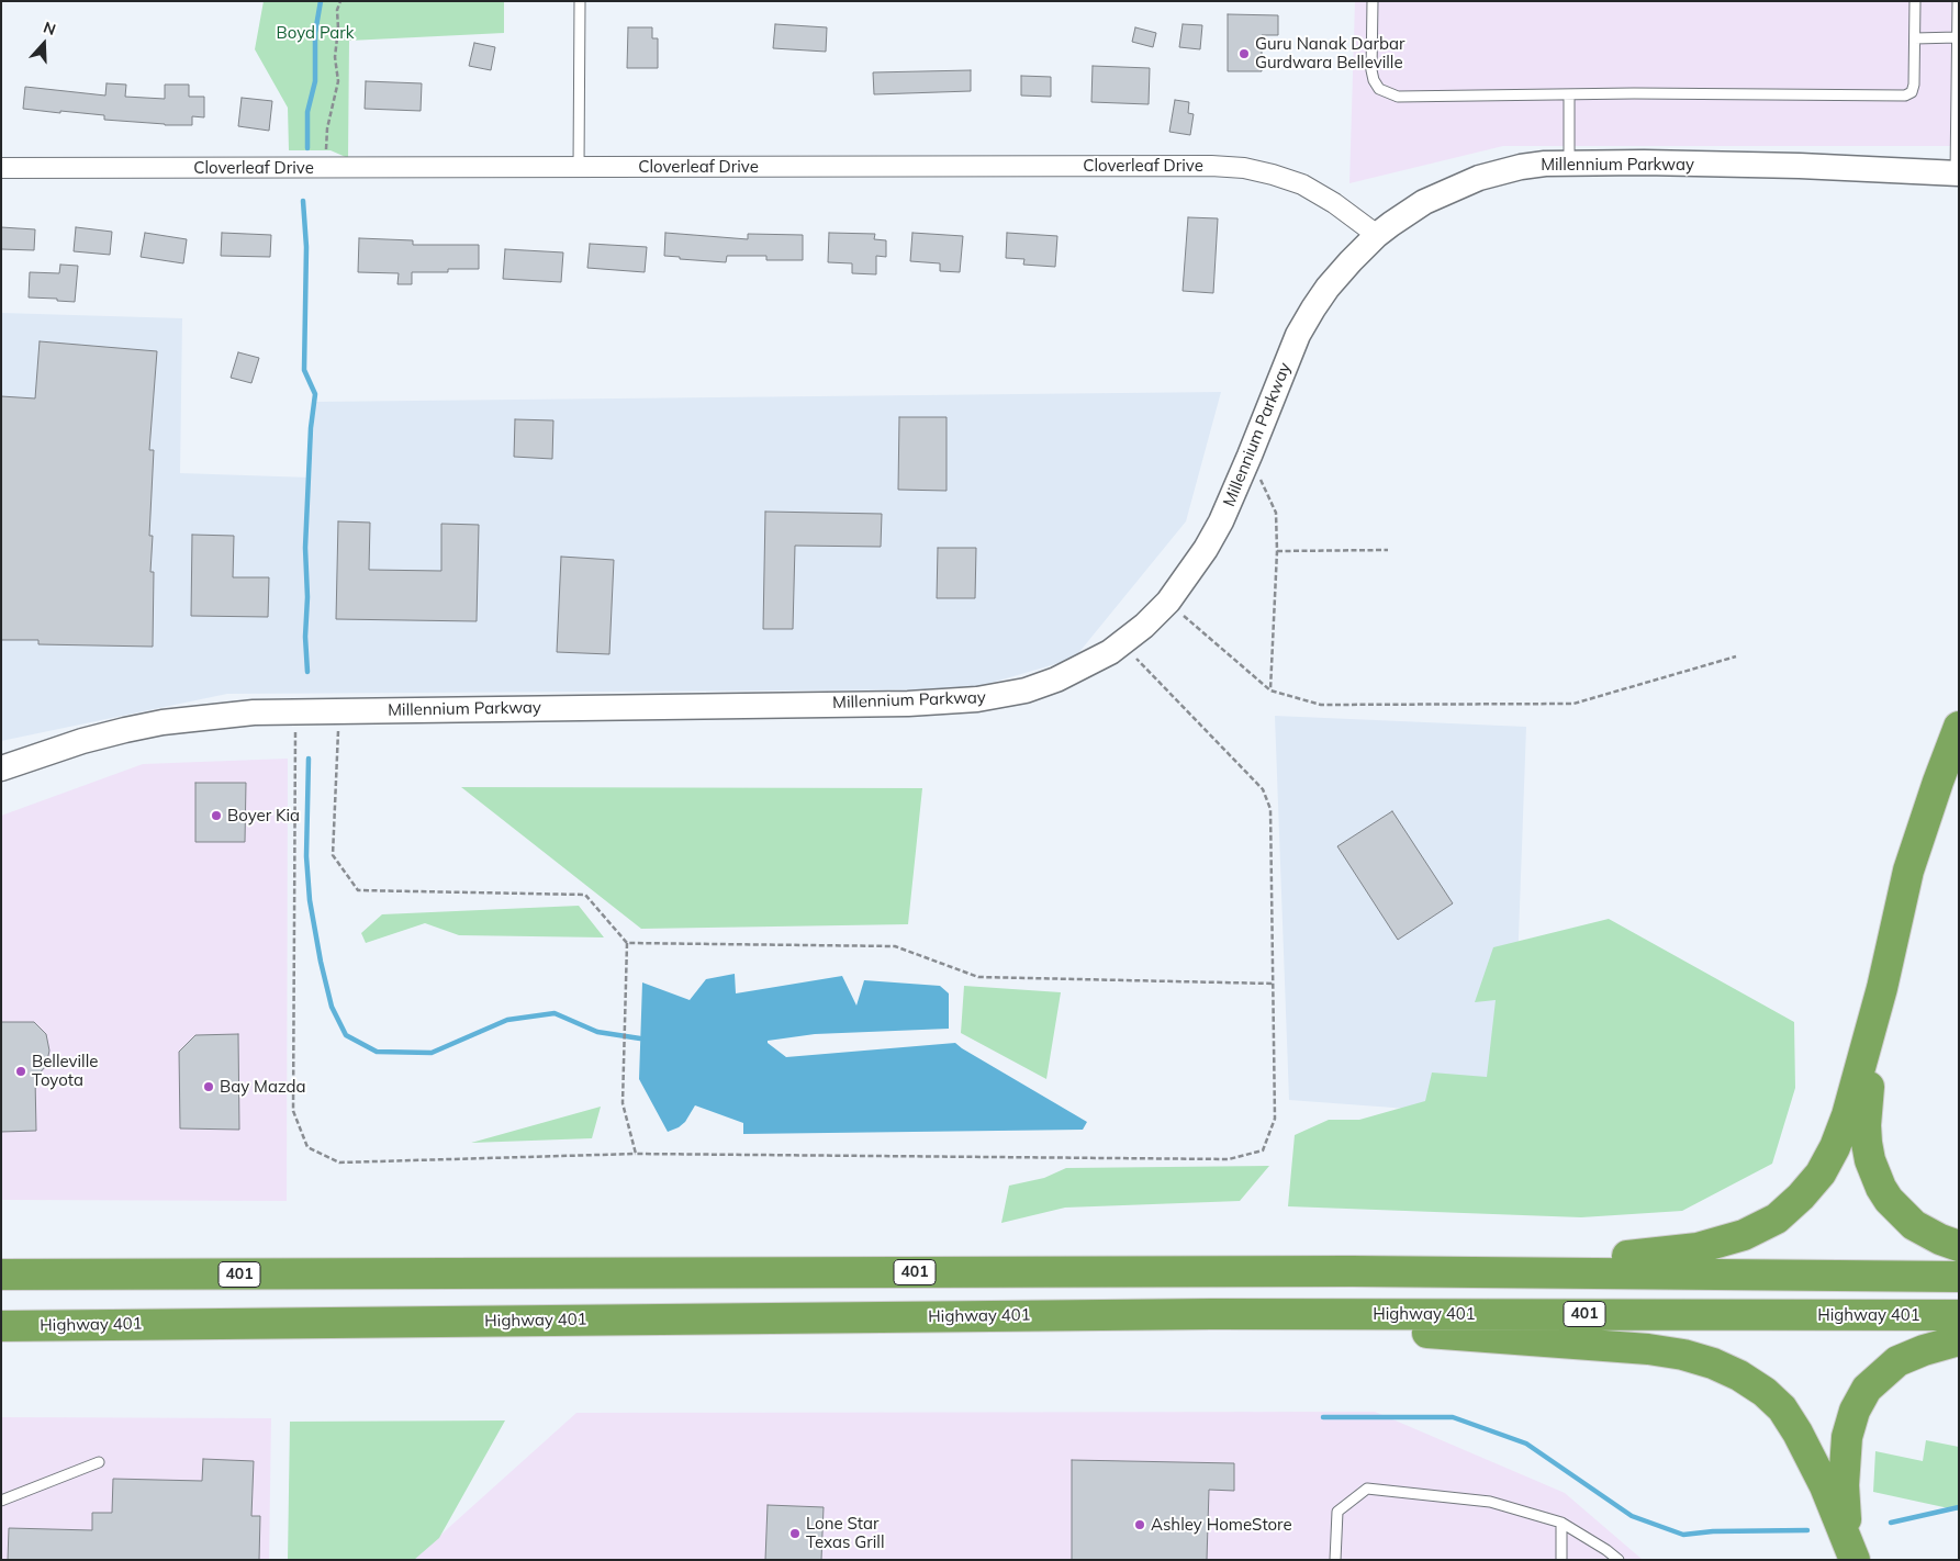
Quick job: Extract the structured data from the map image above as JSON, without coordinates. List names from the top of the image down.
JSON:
{
  "streets": {
    "highway": ["401", "Highway 401"],
    "street": ["Millennium Parkway", "Cloverleaf Drive"]
  },
  "crossings": [
    ["Millennium Parkway", "Cloverleaf Drive"]
  ],
  "parks": ["Boyd Park"],
  "places": [
    "Guru Nanak Darbar Gurdwara Belleville",
    "Boyer Kia",
    "Belleville Toyota",
    "Bay Mazda",
    "Ashley HomeStore",
    "Lone Star Texas Grill"
  ],
  "north": "top"
}
